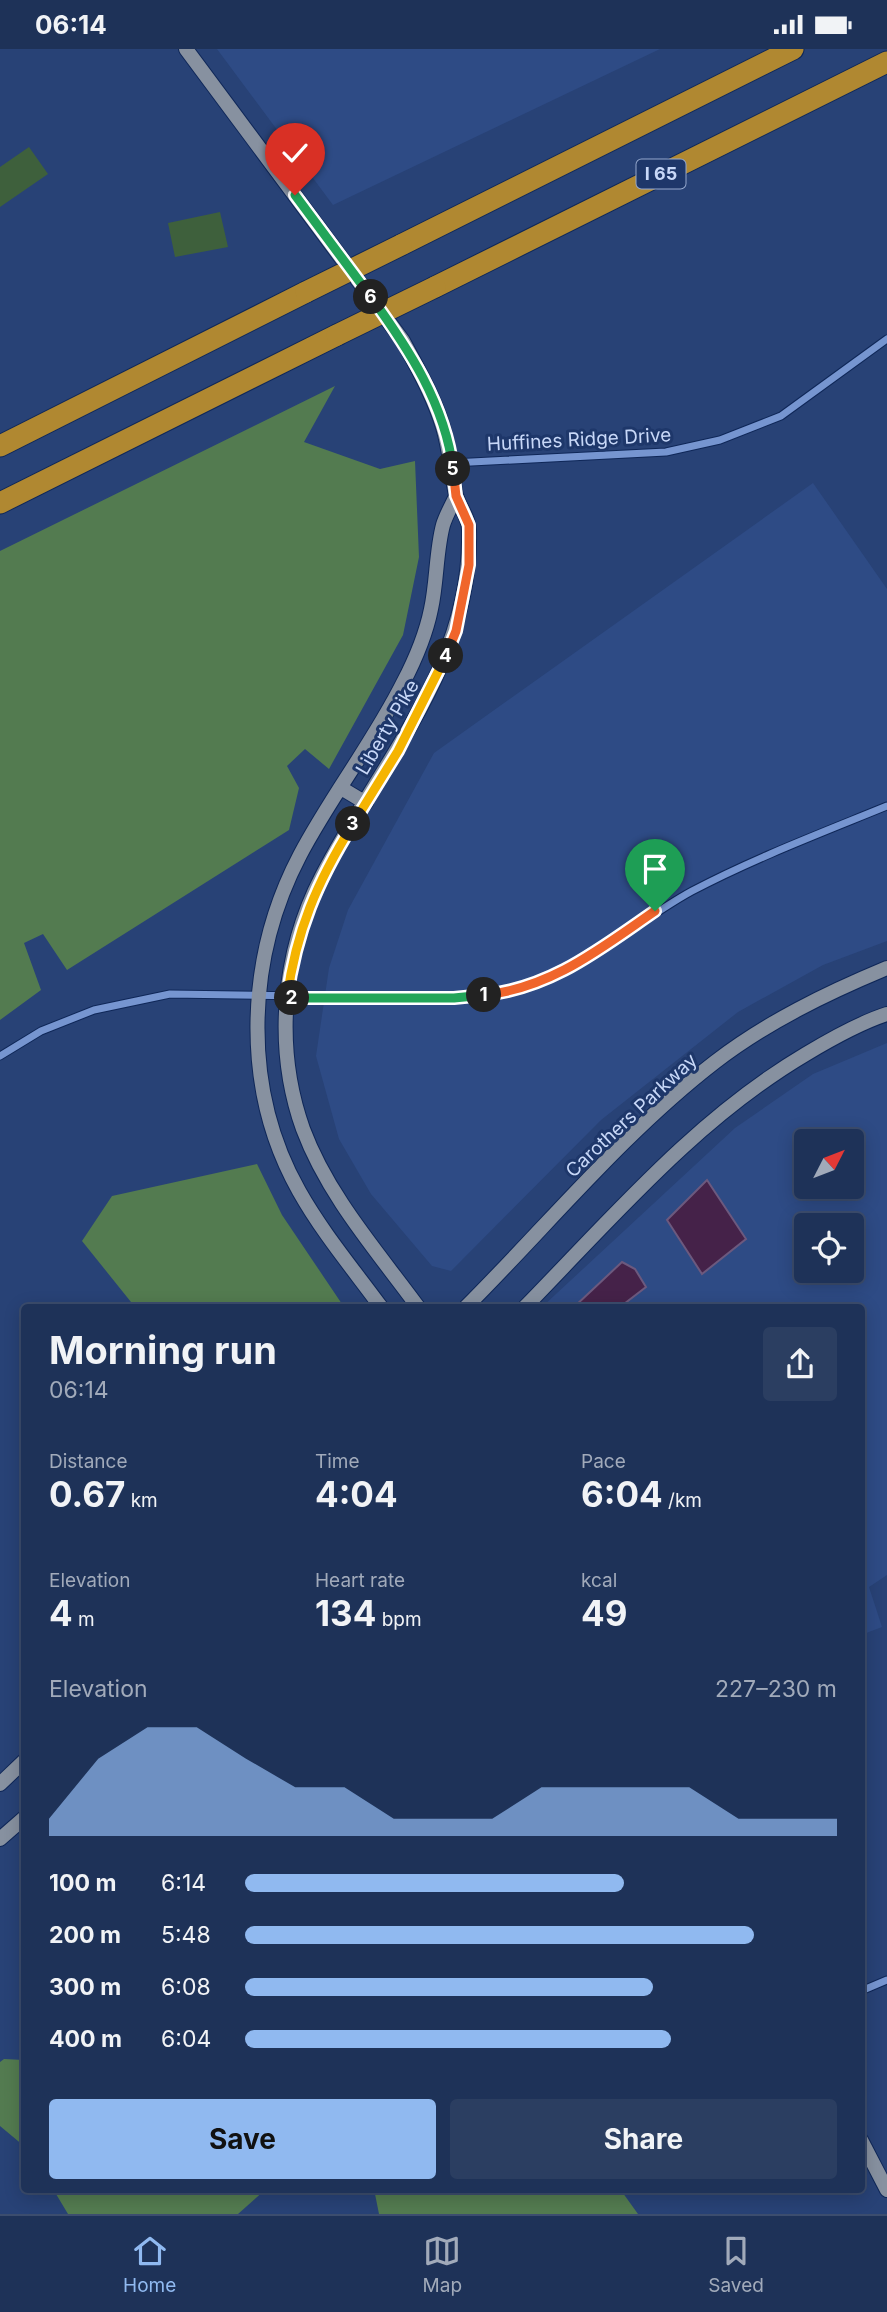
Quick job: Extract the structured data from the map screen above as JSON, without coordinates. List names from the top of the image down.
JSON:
{
  "streets": {
    "highway": ["I 65"],
    "street": ["Huffines Ridge Drive", "Liberty Pike", "Carothers Parkway"]
  },
  "crossings": [
    ["Huffines Ridge Drive", "Liberty Pike"]
  ],
  "north": "top right",
  "page": {
    "status": "06:14",
    "pins": [
      "6",
      "5",
      "4",
      "3",
      "1",
      "2"
    ],
    "heading": ["Morning run", "06:14"],
    "stats": [
      ["Distance", "0.67 km"],
      ["Time", "4:04"],
      ["Pace", "6:04 /km"],
      ["Elevation", "4 m"],
      ["Heart rate", "134 bpm"],
      ["kcal", "49"]
    ],
    "chart": ["Elevation", "227–230 m"],
    "list": [
      {
        "name": "100 m",
        "note": "6:14"
      },
      {
        "name": "200 m",
        "note": "5:48"
      },
      {
        "name": "300 m",
        "note": "6:08"
      },
      {
        "name": "400 m",
        "note": "6:04"
      }
    ],
    "buttons": ["Save", "Share"],
    "tabs": ["Home", "Map", "Saved"]
  }
}
